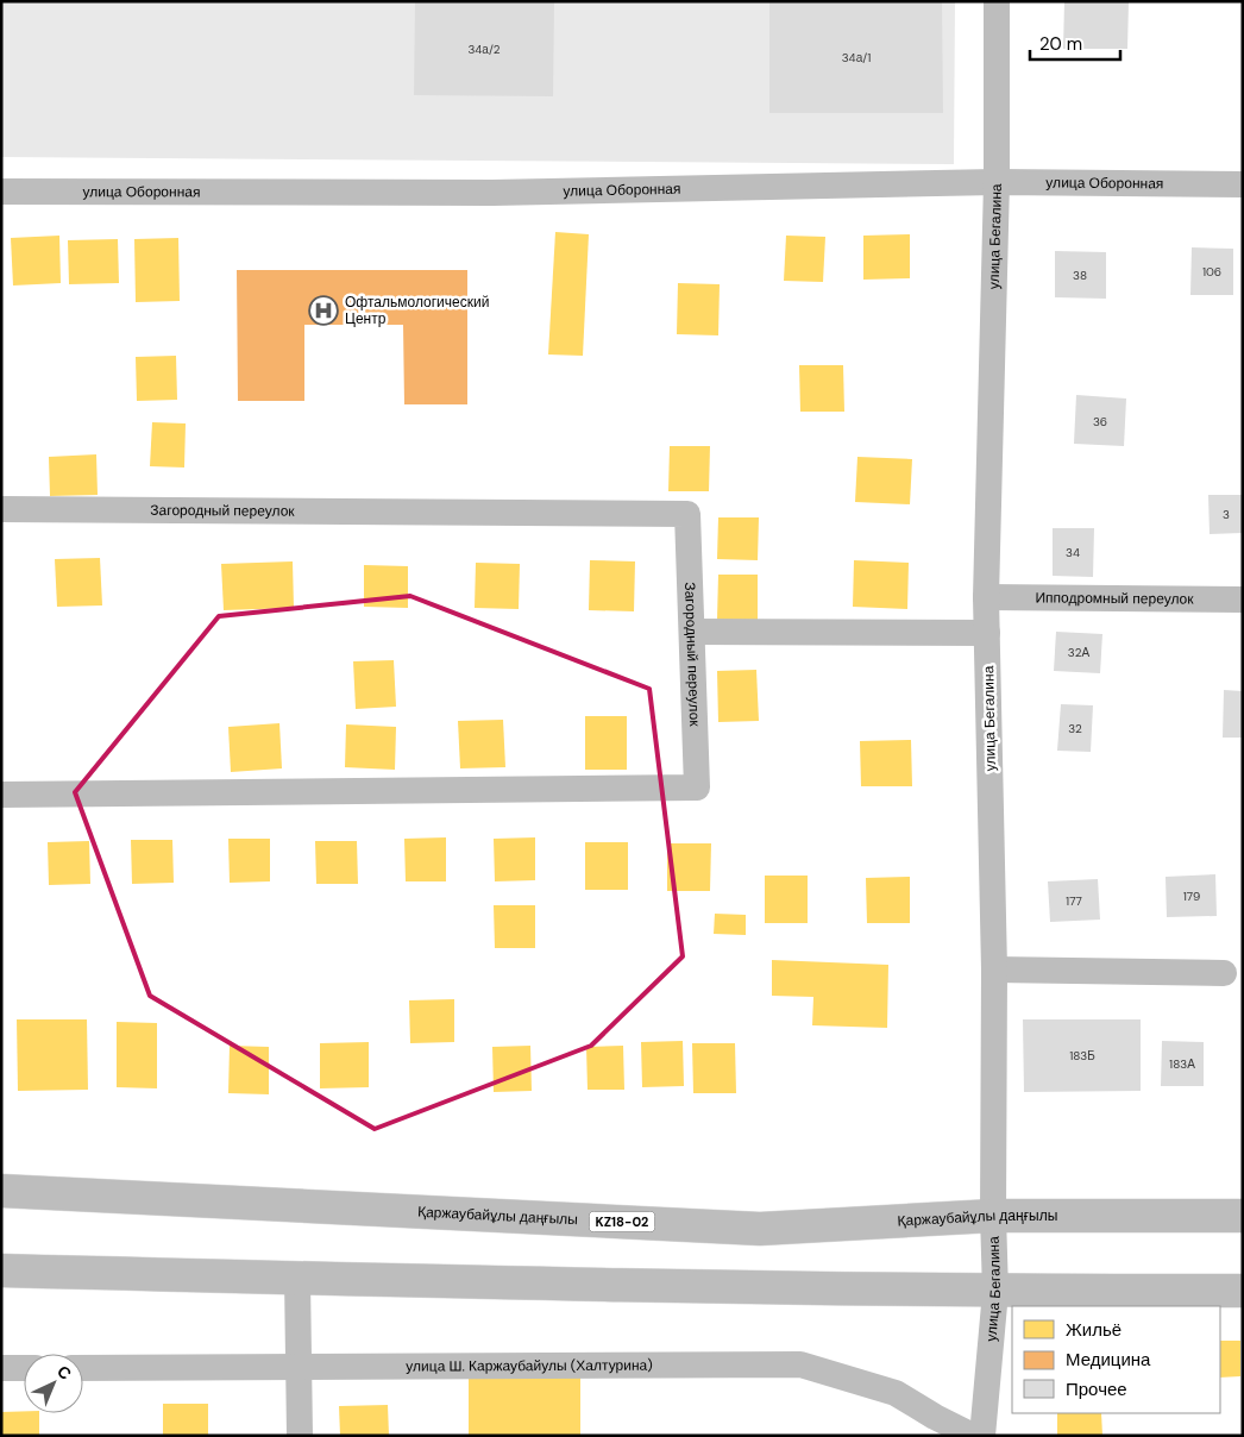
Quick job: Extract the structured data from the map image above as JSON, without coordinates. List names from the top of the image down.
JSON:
{
  "streets": {
    "highway": ["Қаржаубайұлы даңғылы", "KZ18-02"],
    "street": [
      "улица Оборонная",
      "улица Бегалина",
      "Загородный переулок",
      "Ипподромный переулок",
      "улица Ш. Каржаубайулы (Халтурина)"
    ]
  },
  "crossings": [
    ["улица Оборонная", "улица Бегалина"],
    ["улица Бегалина", "Ипподромный переулок"],
    ["улица Бегалина", "Қаржаубайұлы даңғылы"]
  ],
  "places": {
    "hospital": ["Офтальмологический Центр"]
  },
  "house_numbers": [
    "34а/2",
    "34а/1",
    "106",
    "38",
    "36",
    "3",
    "34",
    "32А",
    "32",
    "179",
    "177",
    "183Б",
    "183А"
  ],
  "legend": ["Жильё", "Медицина", "Прочее"],
  "scale_bar": "20 m",
  "north": "top right"
}
